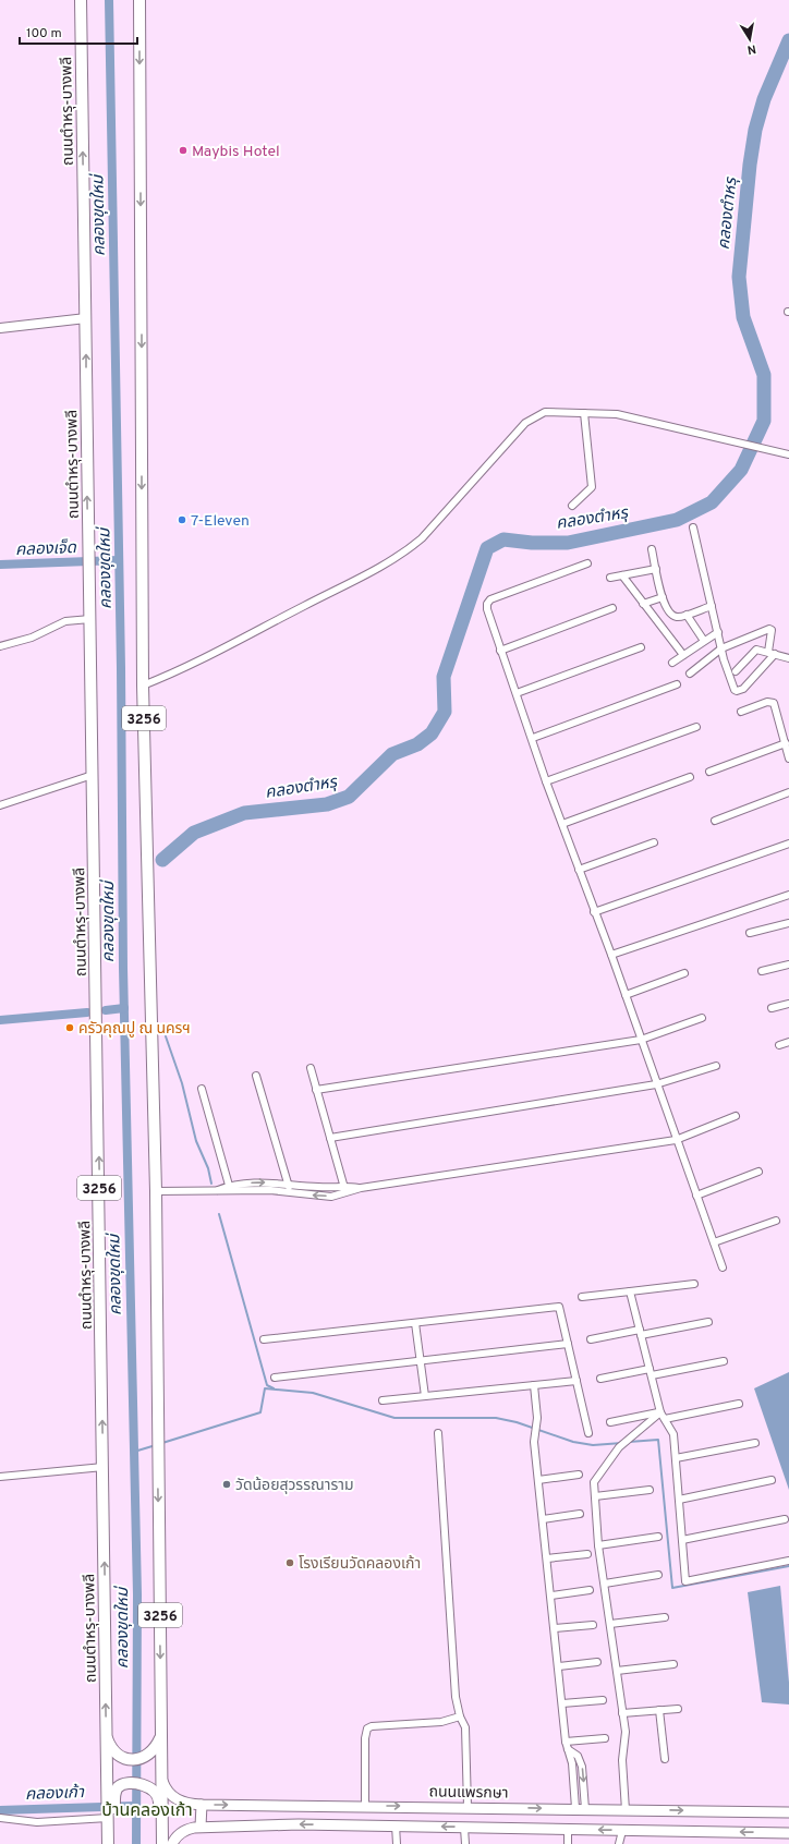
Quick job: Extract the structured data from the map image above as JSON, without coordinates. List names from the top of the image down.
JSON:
{
  "streets": {
    "main road": ["ถนนตำหรุ-บางพลี", "3256", "ถนนแพรกษา"]
  },
  "crossings": [
    ["3256", "ถนนแพรกษา"]
  ],
  "districts": ["บ้านคลองเก้า"],
  "water": [
    "คลองตำหรุ",
    "คลองขุดใหม่",
    "คลองเจ็ด",
    "คลองเก้า"
  ],
  "places": [
    "Maybis Hotel",
    "7-Eleven",
    "ครัวคุณปู ณ นครฯ",
    "วัดน้อยสุวรรณาราม",
    "โรงเรียนวัดคลองเก้า"
  ],
  "scale_bar": "100 m",
  "north": "bottom"
}
